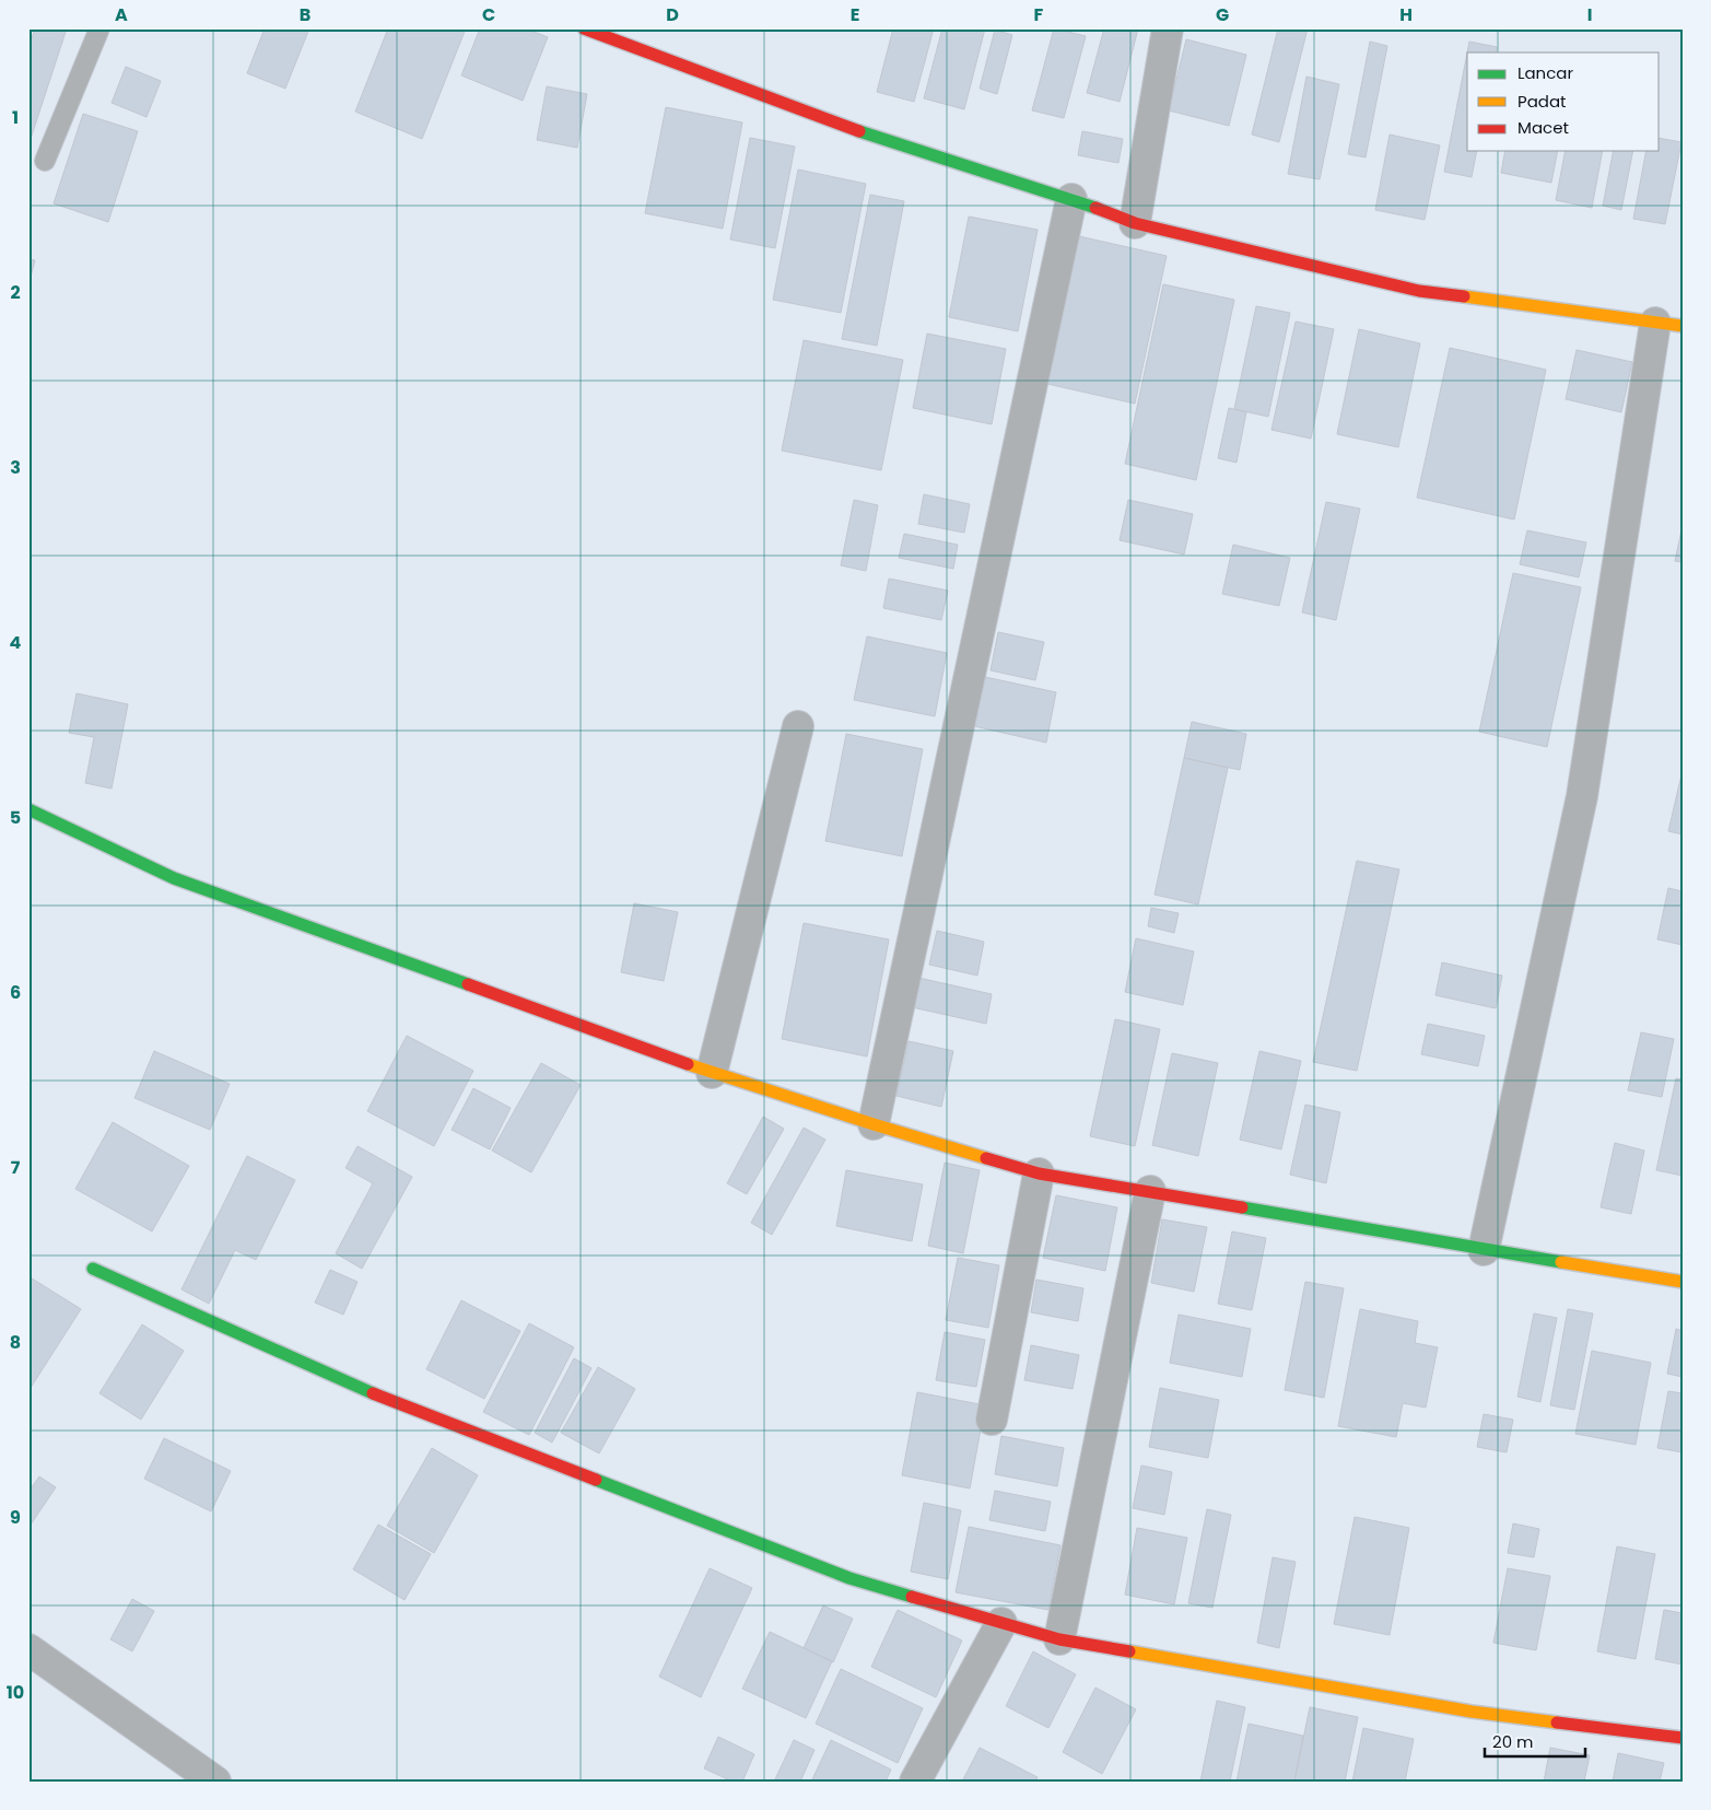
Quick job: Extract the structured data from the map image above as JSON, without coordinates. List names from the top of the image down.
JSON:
{
  "legend": ["Lancar", "Padat", "Macet"],
  "scale_bar": "20 m",
  "grid": {
    "columns": [
      "A",
      "B",
      "C",
      "D",
      "E",
      "F",
      "G",
      "H",
      "I"
    ],
    "rows": [
      "1",
      "2",
      "3",
      "4",
      "5",
      "6",
      "7",
      "8",
      "9",
      "10"
    ]
  }
}
